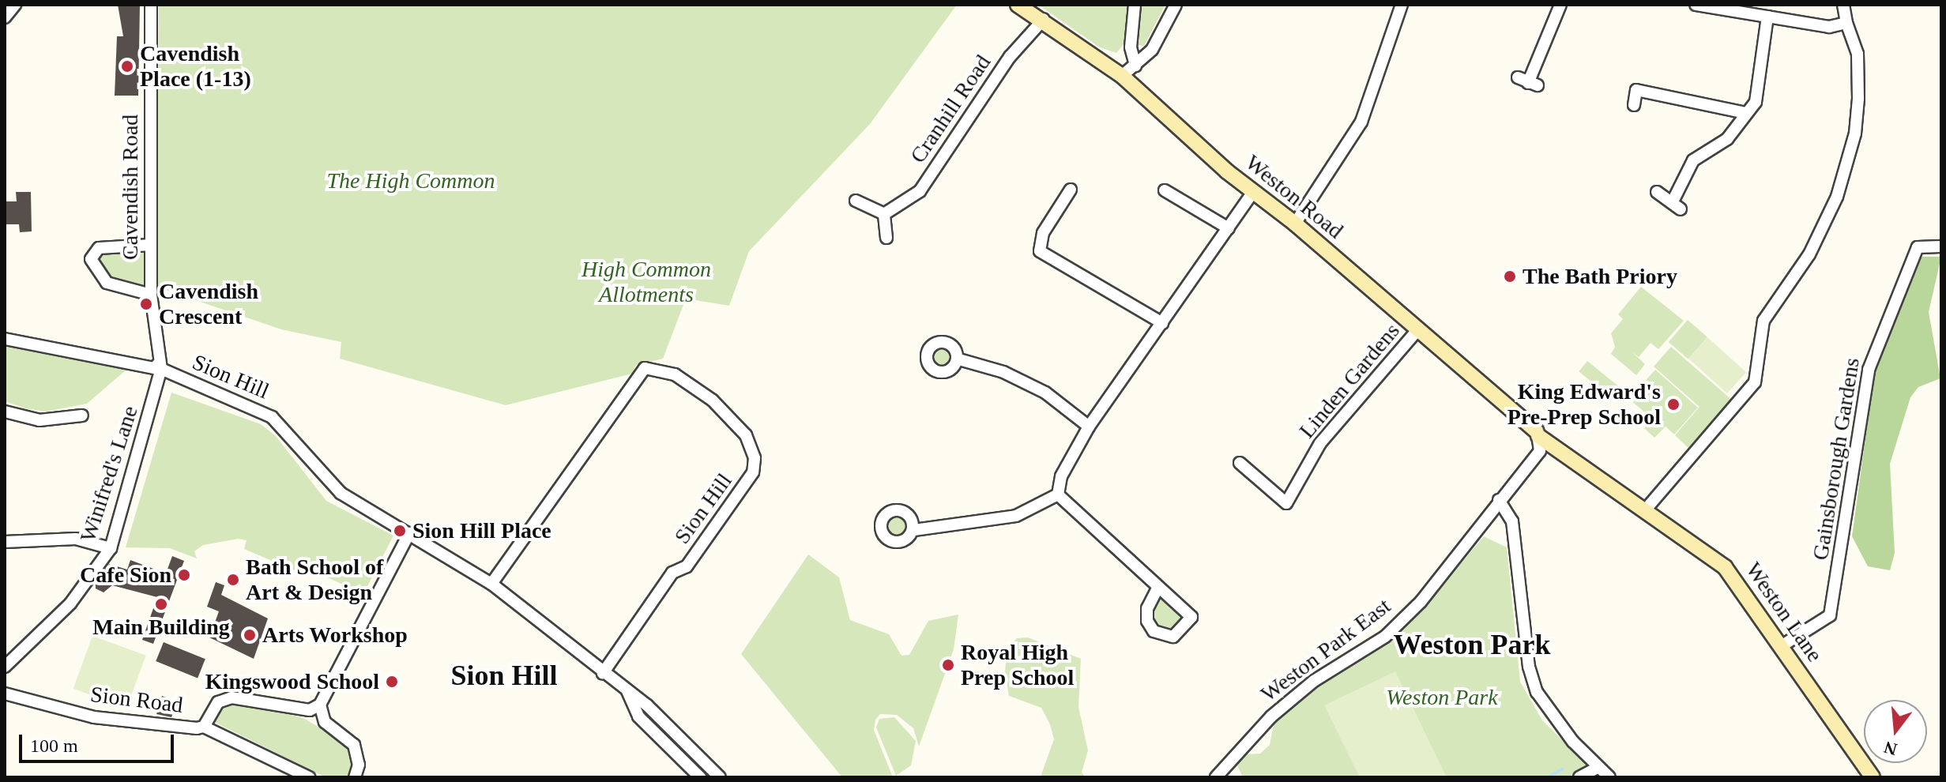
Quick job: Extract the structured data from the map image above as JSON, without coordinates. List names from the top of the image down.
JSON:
{
  "streets": {
    "street": [
      "Cranhill Road",
      "Cavendish Road",
      "Weston Road",
      "Sion Hill",
      "Linden Gardens",
      "Gainsborough Gardens",
      "Winifred's Lane",
      "Weston Lane",
      "Weston Park East",
      "Sion Road"
    ]
  },
  "crossings": [
    ["Cranhill Road", "Weston Road"],
    ["Cavendish Road", "Sion Hill"],
    ["Cavendish Road", "Winifred's Lane"],
    ["Weston Road", "Linden Gardens"],
    ["Weston Road", "Weston Lane"],
    ["Weston Road", "Weston Park East"],
    ["Sion Hill", "Winifred's Lane"],
    ["Gainsborough Gardens", "Weston Lane"],
    ["Weston Lane", "Weston Park East"]
  ],
  "districts": ["Weston Park", "Sion Hill"],
  "parks": ["The High Common", "High Common Allotments", "Weston Park"],
  "places": [
    "Cavendish Place (1-13)",
    "The Bath Priory",
    "Cavendish Crescent",
    "King Edward's Pre-Prep School",
    "Sion Hill Place",
    "Cafe Sion",
    "Bath School of Art & Design",
    "Main Building",
    "Arts Workshop",
    "Royal High Prep School",
    "Kingswood School"
  ],
  "scale_bar": "100 m",
  "north": "bottom"
}
